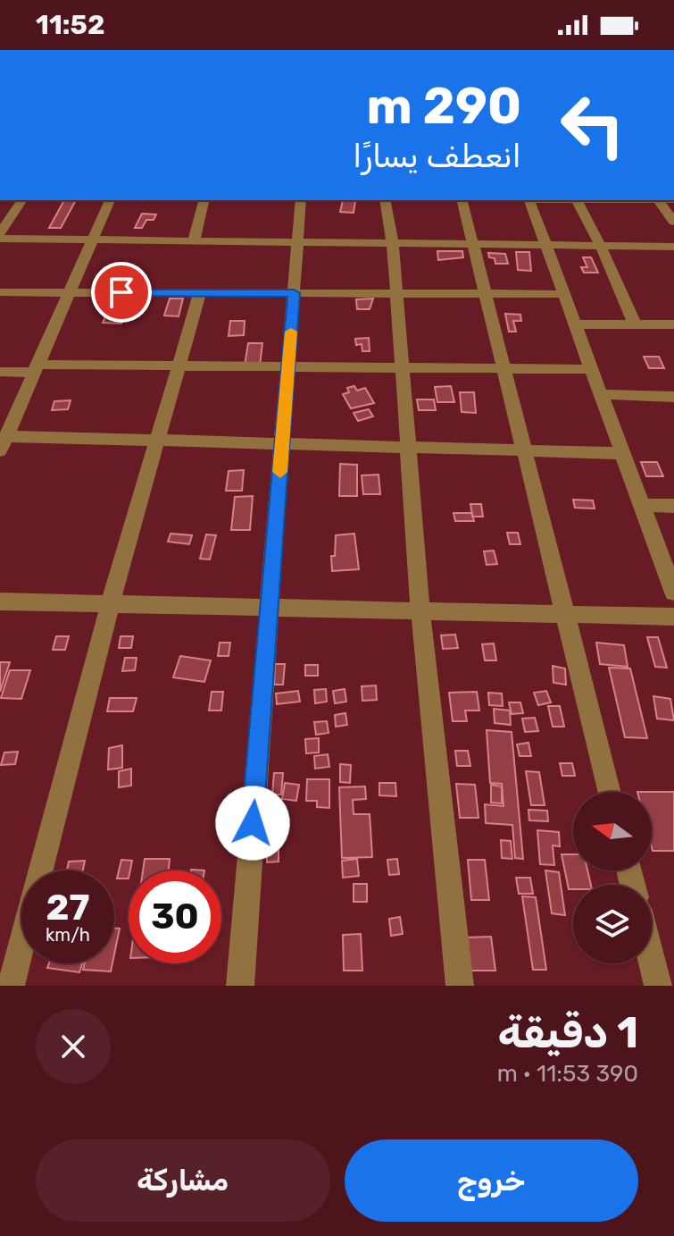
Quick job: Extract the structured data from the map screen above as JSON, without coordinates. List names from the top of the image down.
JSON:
{
  "north": "left",
  "page": {
    "status": "11:52",
    "turn": ["290 m", "انعطف يسارًا"],
    "speed": "27 km/h",
    "limit": "30",
    "heading": ["1 دقيقة", "390 m · 11:53"],
    "buttons": ["خروج", "مشاركة"]
  }
}
